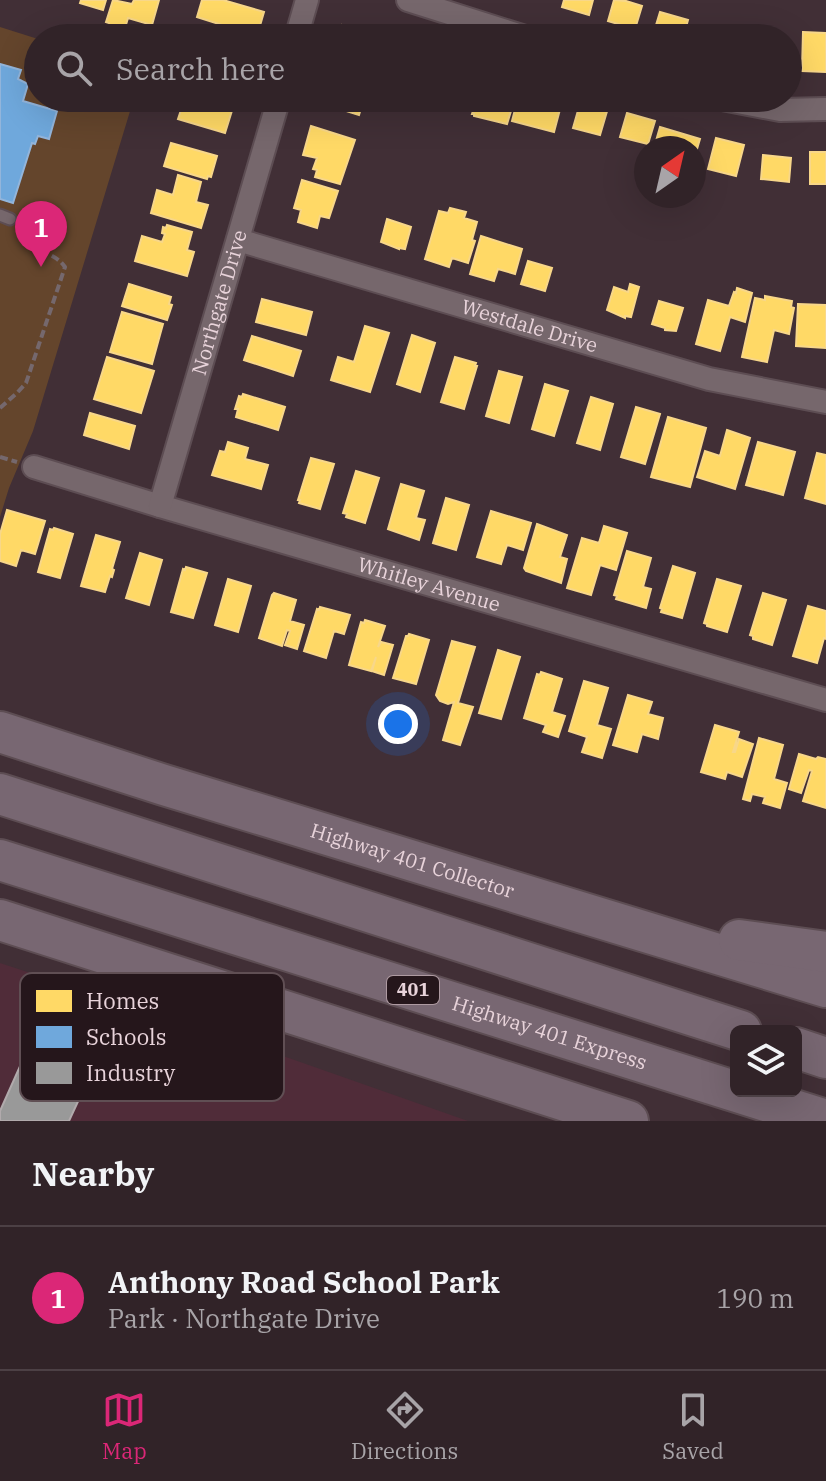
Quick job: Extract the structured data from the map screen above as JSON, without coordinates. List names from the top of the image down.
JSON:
{
  "streets": {
    "highway": ["Highway 401 Collector", "401", "Highway 401 Express"],
    "street": ["Northgate Drive", "Westdale Drive", "Whitley Avenue"]
  },
  "crossings": [
    ["Northgate Drive", "Westdale Drive"],
    ["Northgate Drive", "Whitley Avenue"]
  ],
  "legend": ["Homes", "Schools", "Industry"],
  "north": "top right",
  "page": {
    "search": "Search here",
    "pins": "1",
    "heading": "Nearby",
    "list": [
      {
        "mark": "1",
        "name": "Anthony Road School Park",
        "note": "Park · Northgate Drive",
        "value": "190 m"
      }
    ],
    "nav": ["Map", "Directions", "Saved"]
  }
}
